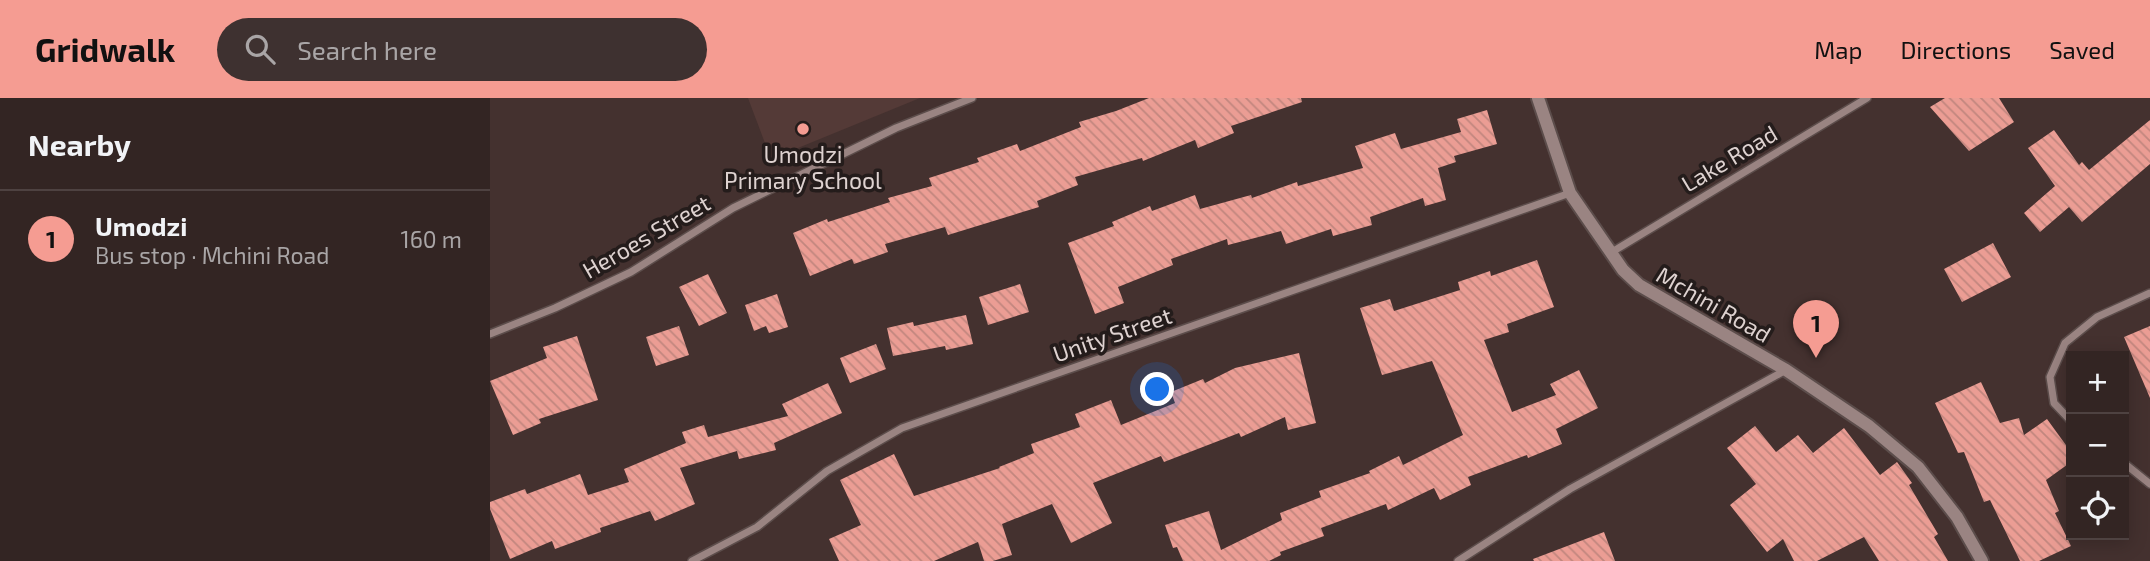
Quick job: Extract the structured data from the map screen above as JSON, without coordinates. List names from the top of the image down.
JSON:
{
  "streets": {
    "street": [
      "Lake Road",
      "Heroes Street",
      "Mchini Road",
      "Unity Street"
    ]
  },
  "crossings": [
    ["Lake Road", "Mchini Road"],
    ["Mchini Road", "Unity Street"]
  ],
  "places": ["Umodzi Primary School"],
  "page": {
    "header": "Gridwalk",
    "search": "Search here",
    "nav": ["Map", "Directions", "Saved"],
    "heading": "Nearby",
    "list": [
      {
        "mark": "1",
        "name": "Umodzi",
        "note": "Bus stop · Mchini Road",
        "value": "160 m"
      }
    ],
    "pins": "1",
    "map_buttons": ["+", "−"]
  }
}
